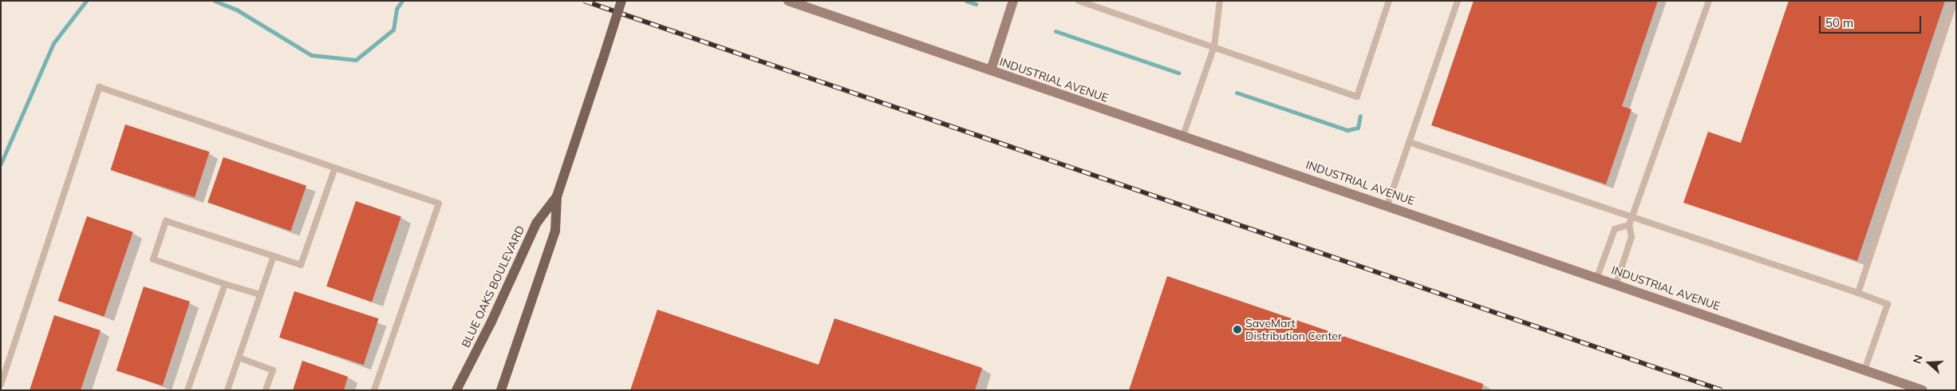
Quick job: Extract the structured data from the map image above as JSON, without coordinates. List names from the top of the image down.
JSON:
{
  "streets": {
    "main road": ["BLUE OAKS BOULEVARD"],
    "street": ["INDUSTRIAL AVENUE"]
  },
  "places": ["SaveMart Distribution Center"],
  "scale_bar": "50 m",
  "north": "left"
}
